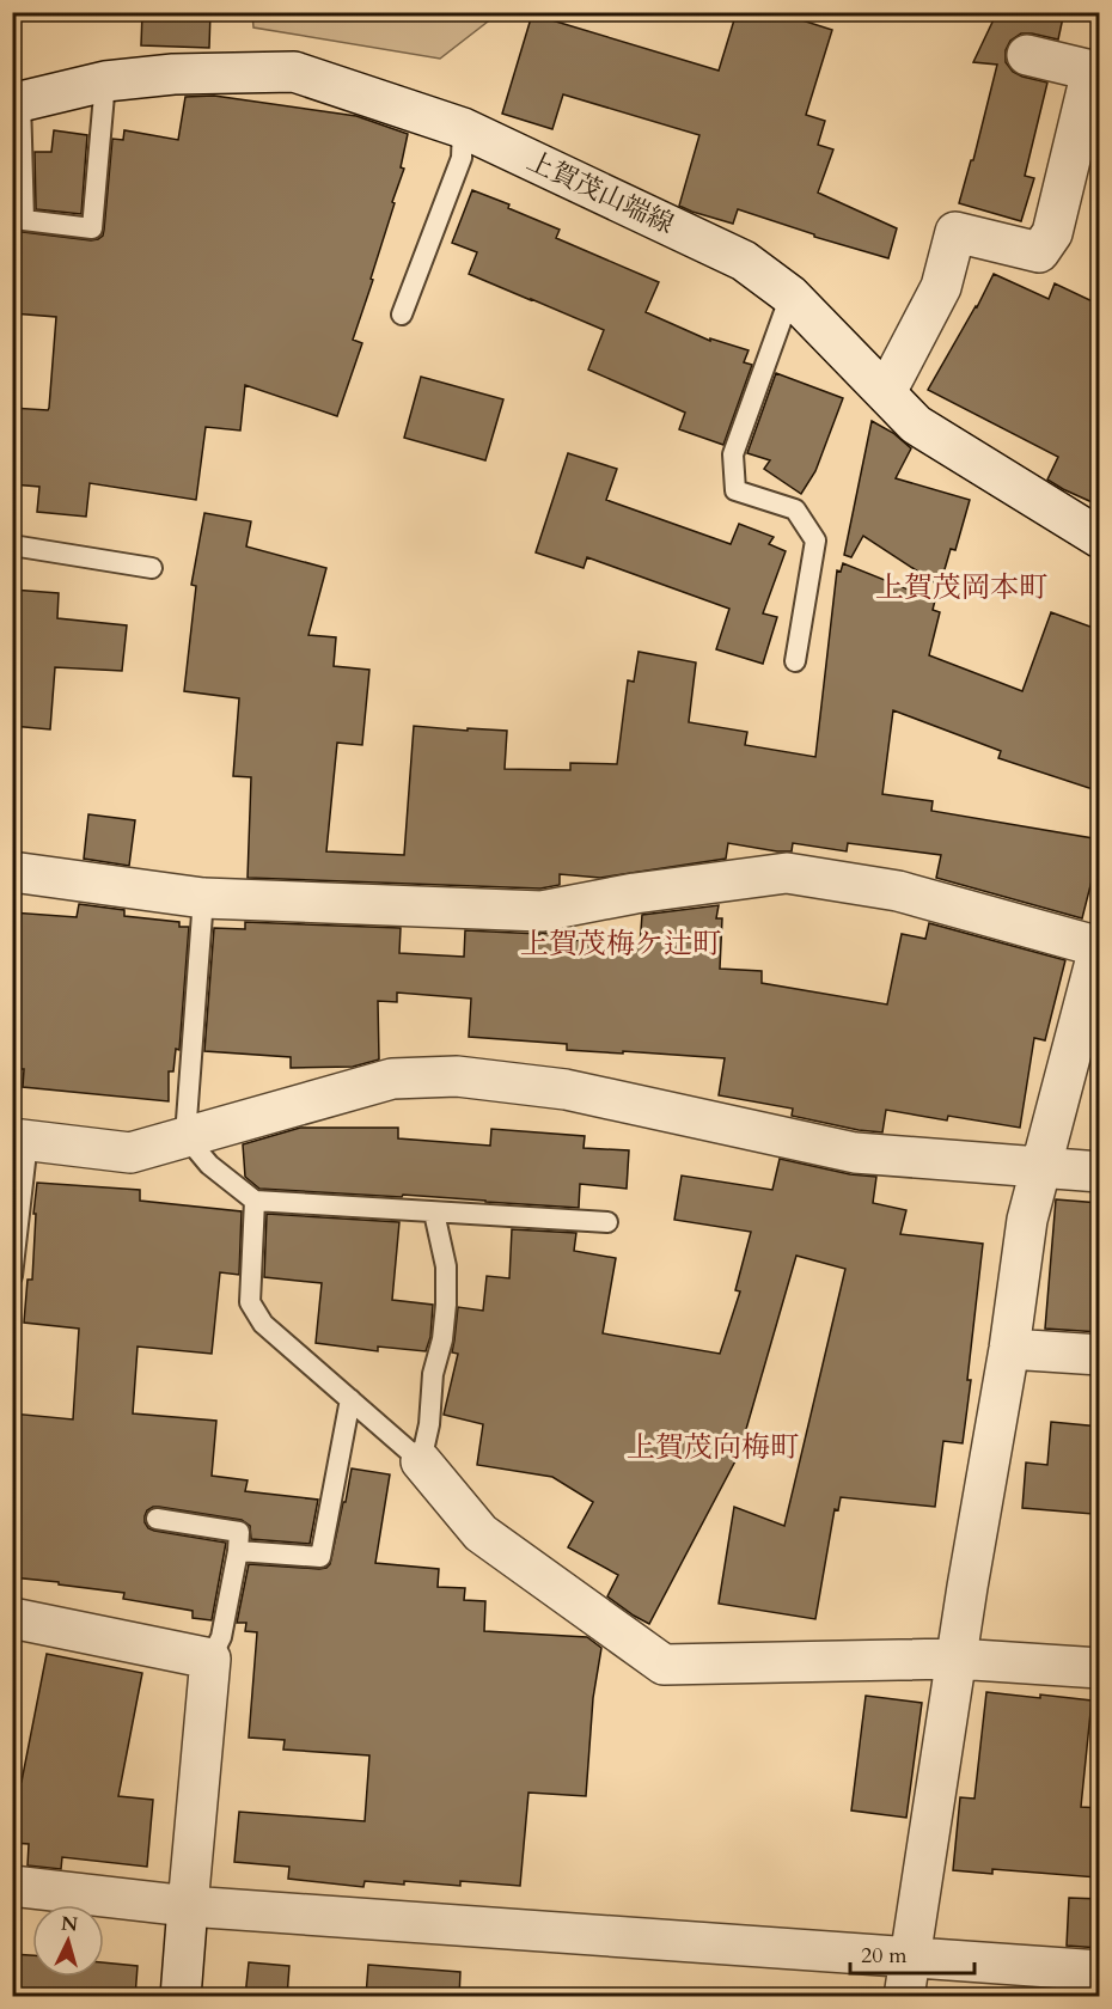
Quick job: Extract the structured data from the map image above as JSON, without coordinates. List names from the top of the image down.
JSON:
{
  "streets": {
    "street": ["上賀茂山端線"]
  },
  "districts": ["上賀茂岡本町", "上賀茂梅ケ辻町", "上賀茂向梅町"],
  "scale_bar": "20 m",
  "north": "top"
}
